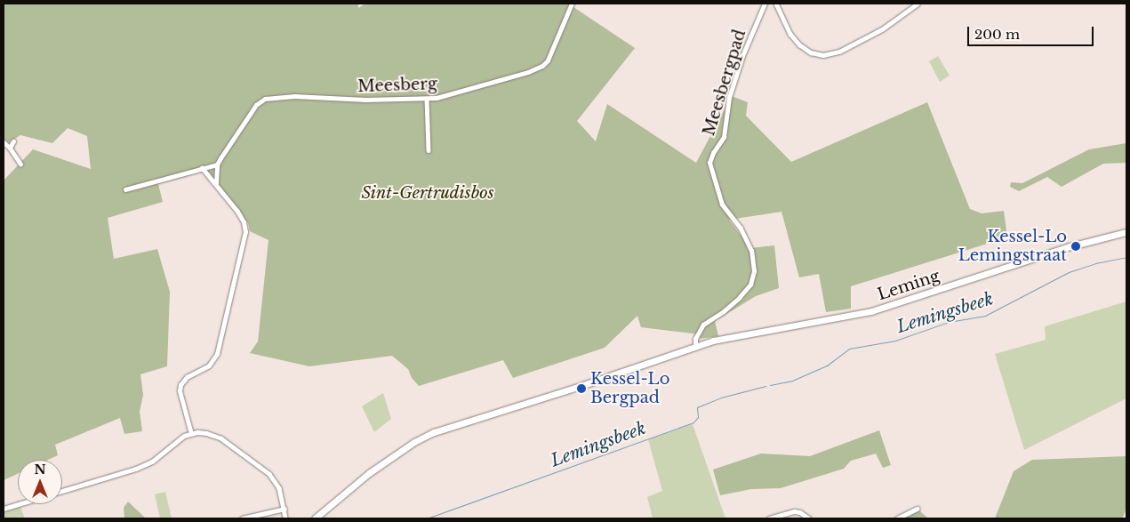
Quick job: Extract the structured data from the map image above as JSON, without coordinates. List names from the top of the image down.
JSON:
{
  "streets": {
    "street": ["Meesbergpad", "Meesberg", "Leming"]
  },
  "crossings": [
    ["Meesbergpad", "Leming"]
  ],
  "water": ["Lemingsbeek"],
  "parks": ["Sint-Gertrudisbos"],
  "places": ["Kessel-Lo Lemingstraat", "Kessel-Lo Bergpad"],
  "scale_bar": "200 m",
  "north": "top"
}
